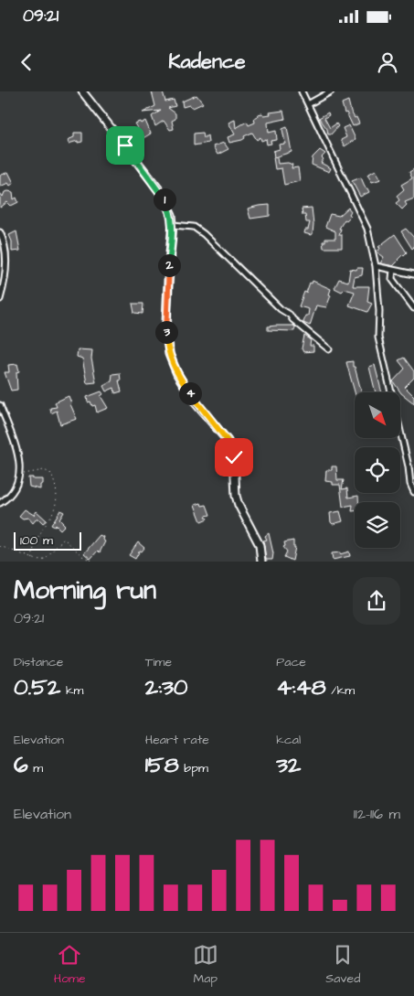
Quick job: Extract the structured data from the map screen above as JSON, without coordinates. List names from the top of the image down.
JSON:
{
  "scale_bar": "100 m",
  "north": "bottom right",
  "page": {
    "status": "09:21",
    "header": "Kadence",
    "pins": [
      "1",
      "2",
      "3",
      "4"
    ],
    "scale": "100 m",
    "heading": ["Morning run", "09:21"],
    "stats": [
      ["Distance", "0.52 km"],
      ["Time", "2:30"],
      ["Pace", "4:48 /km"],
      ["Elevation", "6 m"],
      ["Heart rate", "158 bpm"],
      ["kcal", "32"]
    ],
    "chart": ["Elevation", "112–116 m"],
    "tabs": ["Home", "Map", "Saved"]
  }
}
